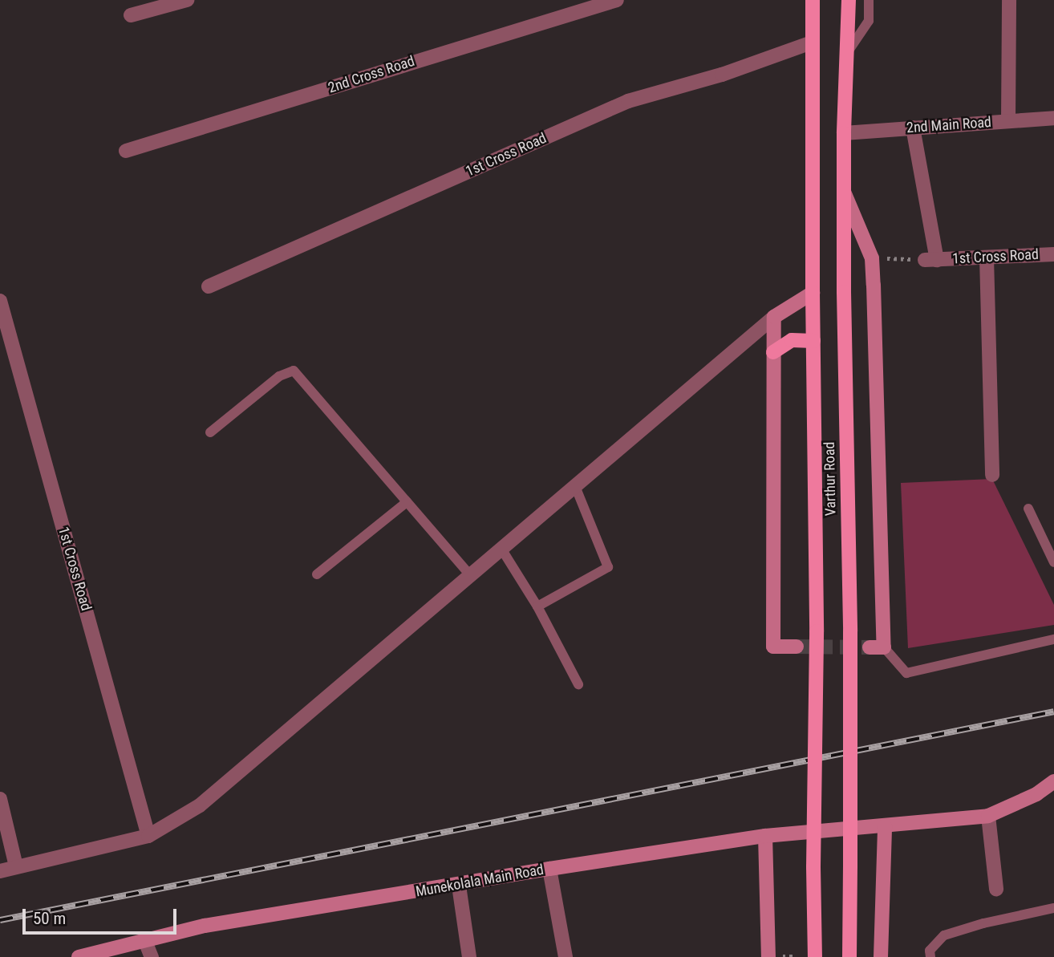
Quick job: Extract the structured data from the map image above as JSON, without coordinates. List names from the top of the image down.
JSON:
{
  "streets": {
    "main road": ["Varthur Road"],
    "street": [
      "2nd Cross Road",
      "2nd Main Road",
      "1st Cross Road",
      "Munekolala Main Road"
    ]
  },
  "crossings": [
    ["2nd Main Road", "1st Cross Road"],
    ["2nd Main Road", "Varthur Road"],
    ["1st Cross Road", "Varthur Road"]
  ],
  "scale_bar": "50 m"
}
